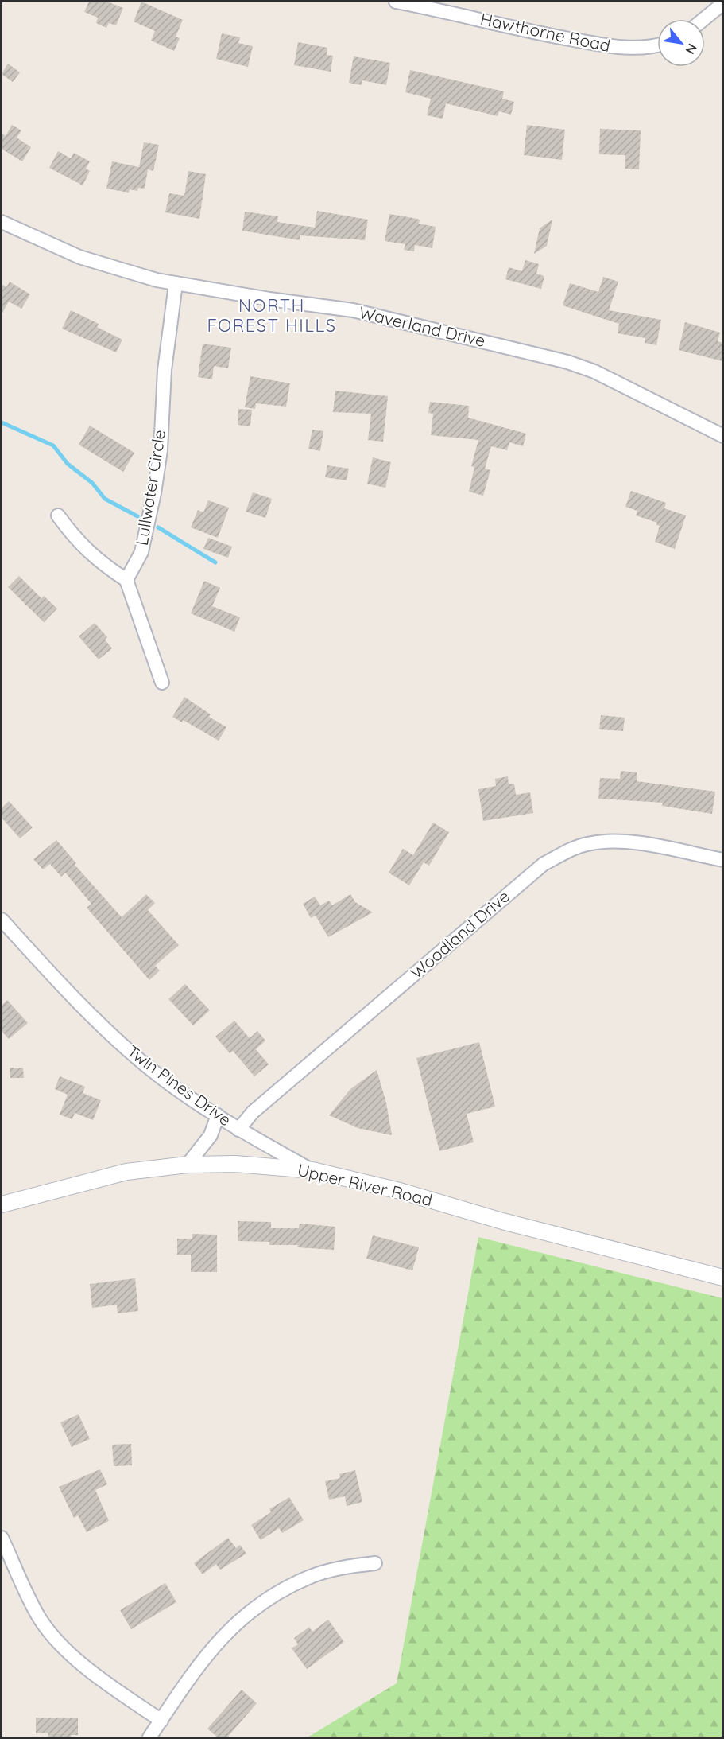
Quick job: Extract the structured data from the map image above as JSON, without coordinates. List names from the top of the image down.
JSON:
{
  "streets": {
    "street": [
      "Hawthorne Road",
      "Waverland Drive",
      "Lullwater Circle",
      "Woodland Drive",
      "Twin Pines Drive",
      "Upper River Road"
    ]
  },
  "crossings": [
    ["Waverland Drive", "Lullwater Circle"],
    ["Woodland Drive", "Twin Pines Drive"],
    ["Twin Pines Drive", "Upper River Road"]
  ],
  "districts": ["NORTH FOREST HILLS"],
  "north": "bottom right"
}
